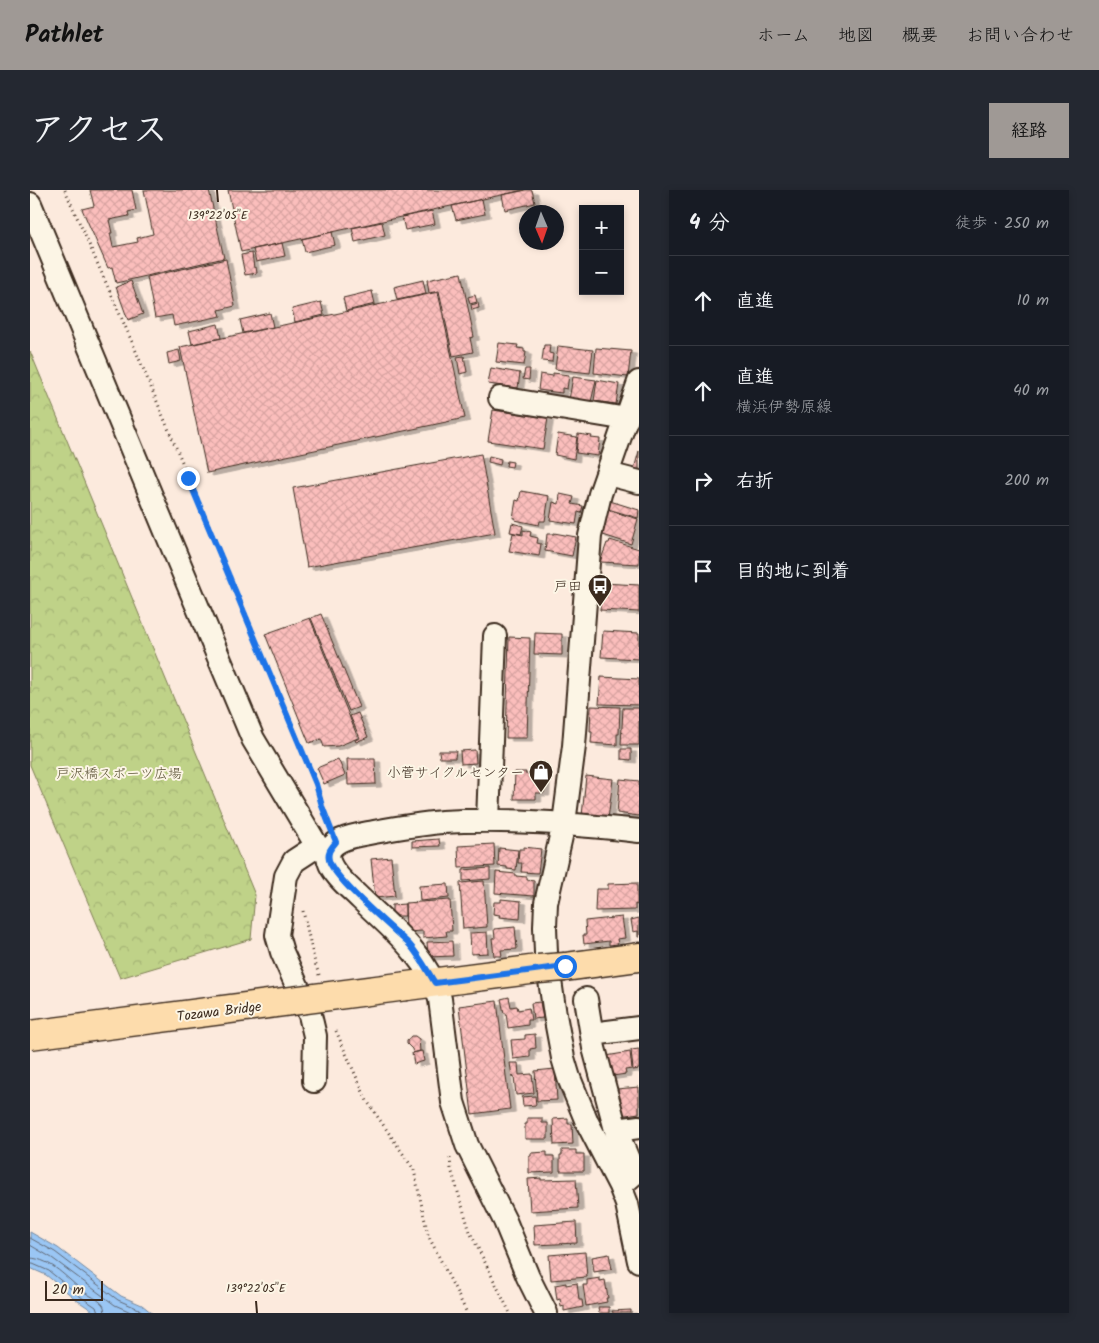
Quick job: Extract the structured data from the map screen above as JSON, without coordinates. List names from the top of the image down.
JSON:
{
  "streets": {
    "main road": ["Tozawa Bridge"]
  },
  "parks": ["戸沢橋スポーツ広場"],
  "places": {
    "bus stop": ["戸田"],
    "shop": ["小菅サイクルセンター"]
  },
  "scale_bar": "20 m",
  "north": "bottom",
  "page": {
    "header": "Pathlet",
    "nav": [
      "ホーム",
      "地図",
      "概要",
      "お問い合わせ"
    ],
    "title": "アクセス",
    "buttons": "経路",
    "heading": ["4 分", "徒歩 · 250 m"],
    "map_buttons": ["+", "−"],
    "list": [
      ["直進", "10 m"],
      ["直進", "横浜伊勢原線", "40 m"],
      ["右折", "200 m"],
      "目的地に到着"
    ],
    "scale": "20 m"
  },
  "coordinates": ["139°22'05\"E"]
}
